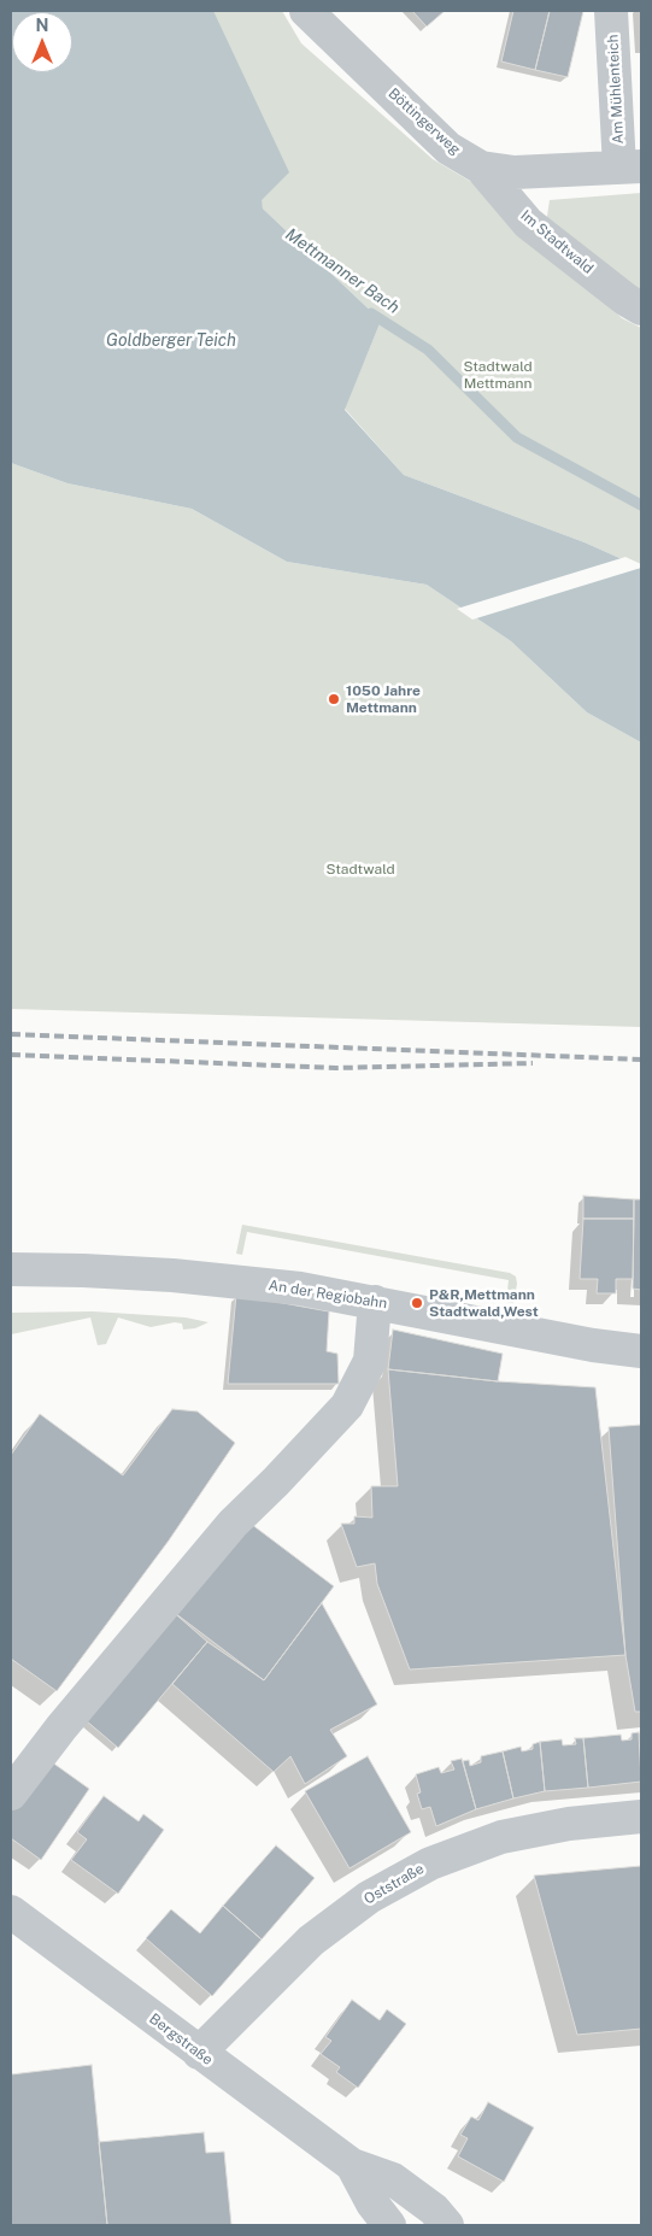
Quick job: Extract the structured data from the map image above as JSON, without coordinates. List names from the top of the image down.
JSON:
{
  "streets": {
    "street": [
      "Am Mühlenteich",
      "Böttingerweg",
      "Im Stadtwald",
      "An der Regiobahn",
      "Oststraße",
      "Bergstraße"
    ]
  },
  "crossings": [
    ["Am Mühlenteich", "Böttingerweg"],
    ["Böttingerweg", "Im Stadtwald"],
    ["Oststraße", "Bergstraße"]
  ],
  "water": ["Mettmanner Bach", "Goldberger Teich"],
  "parks": ["Stadtwald Mettmann", "Stadtwald"],
  "places": ["1050 Jahre Mettmann", "P&R,Mettmann Stadtwald,West"],
  "north": "top"
}
